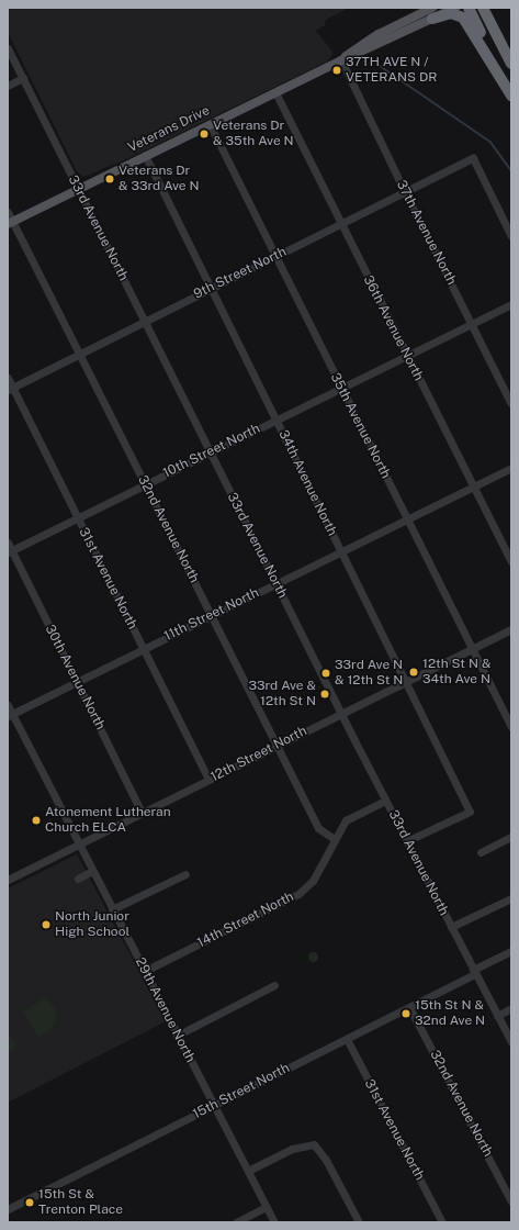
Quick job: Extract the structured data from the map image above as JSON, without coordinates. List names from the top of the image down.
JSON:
{
  "streets": {
    "main road": ["Veterans Drive"],
    "street": [
      "33rd Avenue North",
      "37th Avenue North",
      "9th Street North",
      "36th Avenue North",
      "35th Avenue North",
      "10th Street North",
      "34th Avenue North",
      "32nd Avenue North",
      "31st Avenue North",
      "11th Street North",
      "30th Avenue North",
      "12th Street North",
      "14th Street North",
      "29th Avenue North",
      "15th Street North"
    ]
  },
  "crossings": [
    ["Veterans Drive", "33rd Avenue North"],
    ["Veterans Drive", "37th Avenue North"],
    ["Veterans Drive", "36th Avenue North"],
    ["Veterans Drive", "35th Avenue North"],
    ["Veterans Drive", "34th Avenue North"],
    ["Veterans Drive", "32nd Avenue North"],
    ["33rd Avenue North", "9th Street North"],
    ["33rd Avenue North", "10th Street North"],
    ["33rd Avenue North", "34th Avenue North"],
    ["33rd Avenue North", "11th Street North"],
    ["33rd Avenue North", "12th Street North"],
    ["33rd Avenue North", "14th Street North"],
    ["33rd Avenue North", "15th Street North"],
    ["37th Avenue North", "9th Street North"],
    ["37th Avenue North", "10th Street North"],
    ["9th Street North", "36th Avenue North"],
    ["9th Street North", "35th Avenue North"],
    ["9th Street North", "34th Avenue North"],
    ["9th Street North", "32nd Avenue North"],
    ["9th Street North", "31st Avenue North"],
    ["36th Avenue North", "10th Street North"],
    ["36th Avenue North", "11th Street North"],
    ["35th Avenue North", "10th Street North"],
    ["35th Avenue North", "11th Street North"],
    ["35th Avenue North", "12th Street North"],
    ["10th Street North", "34th Avenue North"],
    ["10th Street North", "32nd Avenue North"],
    ["10th Street North", "31st Avenue North"],
    ["10th Street North", "30th Avenue North"],
    ["34th Avenue North", "11th Street North"],
    ["34th Avenue North", "12th Street North"],
    ["32nd Avenue North", "11th Street North"],
    ["32nd Avenue North", "12th Street North"],
    ["32nd Avenue North", "14th Street North"],
    ["32nd Avenue North", "15th Street North"],
    ["31st Avenue North", "11th Street North"],
    ["31st Avenue North", "12th Street North"],
    ["31st Avenue North", "15th Street North"],
    ["11th Street North", "30th Avenue North"],
    ["11th Street North", "29th Avenue North"],
    ["30th Avenue North", "12th Street North"],
    ["12th Street North", "29th Avenue North"],
    ["14th Street North", "29th Avenue North"],
    ["29th Avenue North", "15th Street North"]
  ],
  "places": [
    "37TH AVE N / VETERANS DR",
    "Veterans Dr & 35th Ave N",
    "Veterans Dr & 33rd Ave N",
    "12th St N & 34th Ave N",
    "33rd Ave N & 12th St N",
    "33rd Ave & 12th St N",
    "Atonement Lutheran Church ELCA",
    "North Junior High School",
    "15th St N & 32nd Ave N",
    "15th St & Trenton Place"
  ]
}
